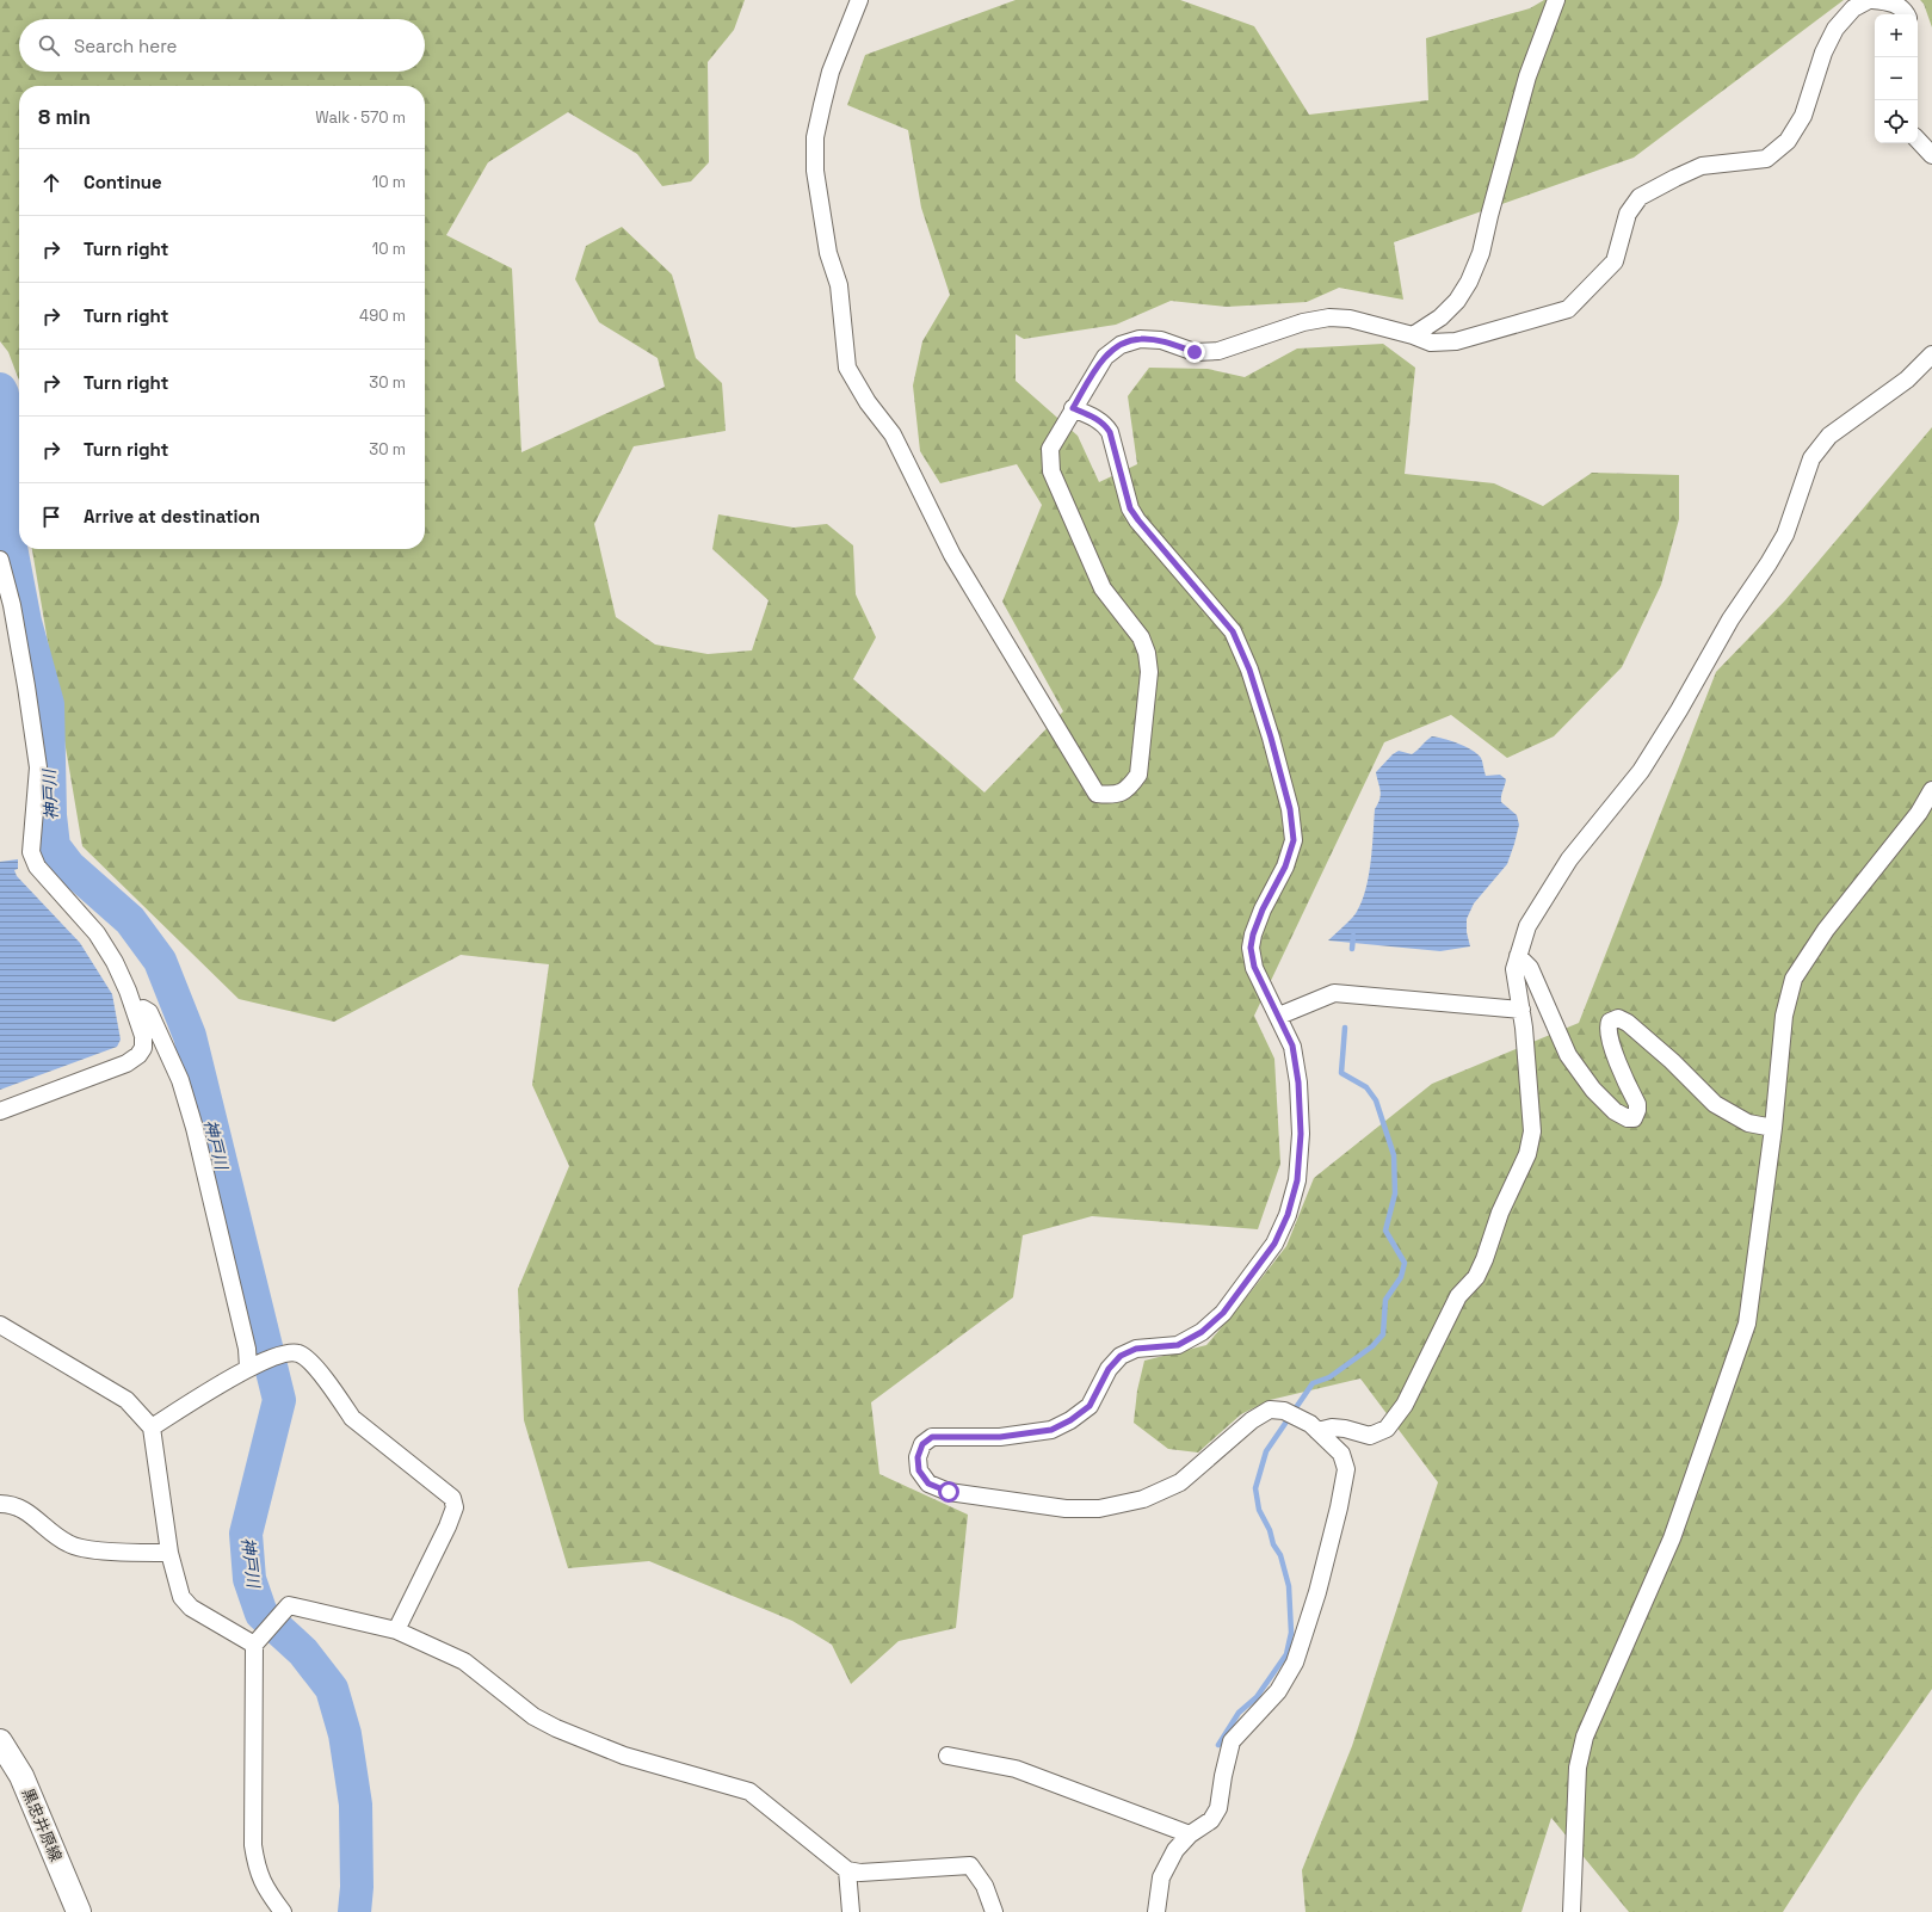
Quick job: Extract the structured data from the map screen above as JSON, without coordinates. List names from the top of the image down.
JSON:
{
  "streets": {
    "main road": ["黒忠井原線"]
  },
  "water": ["神戸川"],
  "page": {
    "map_buttons": ["+", "−"],
    "search": "Search here",
    "heading": ["8 min", "Walk · 570 m"],
    "list": [
      ["Continue", "10 m"],
      ["Turn right", "10 m"],
      ["Turn right", "490 m"],
      ["Turn right", "30 m"],
      ["Turn right", "30 m"],
      "Arrive at destination"
    ]
  }
}
